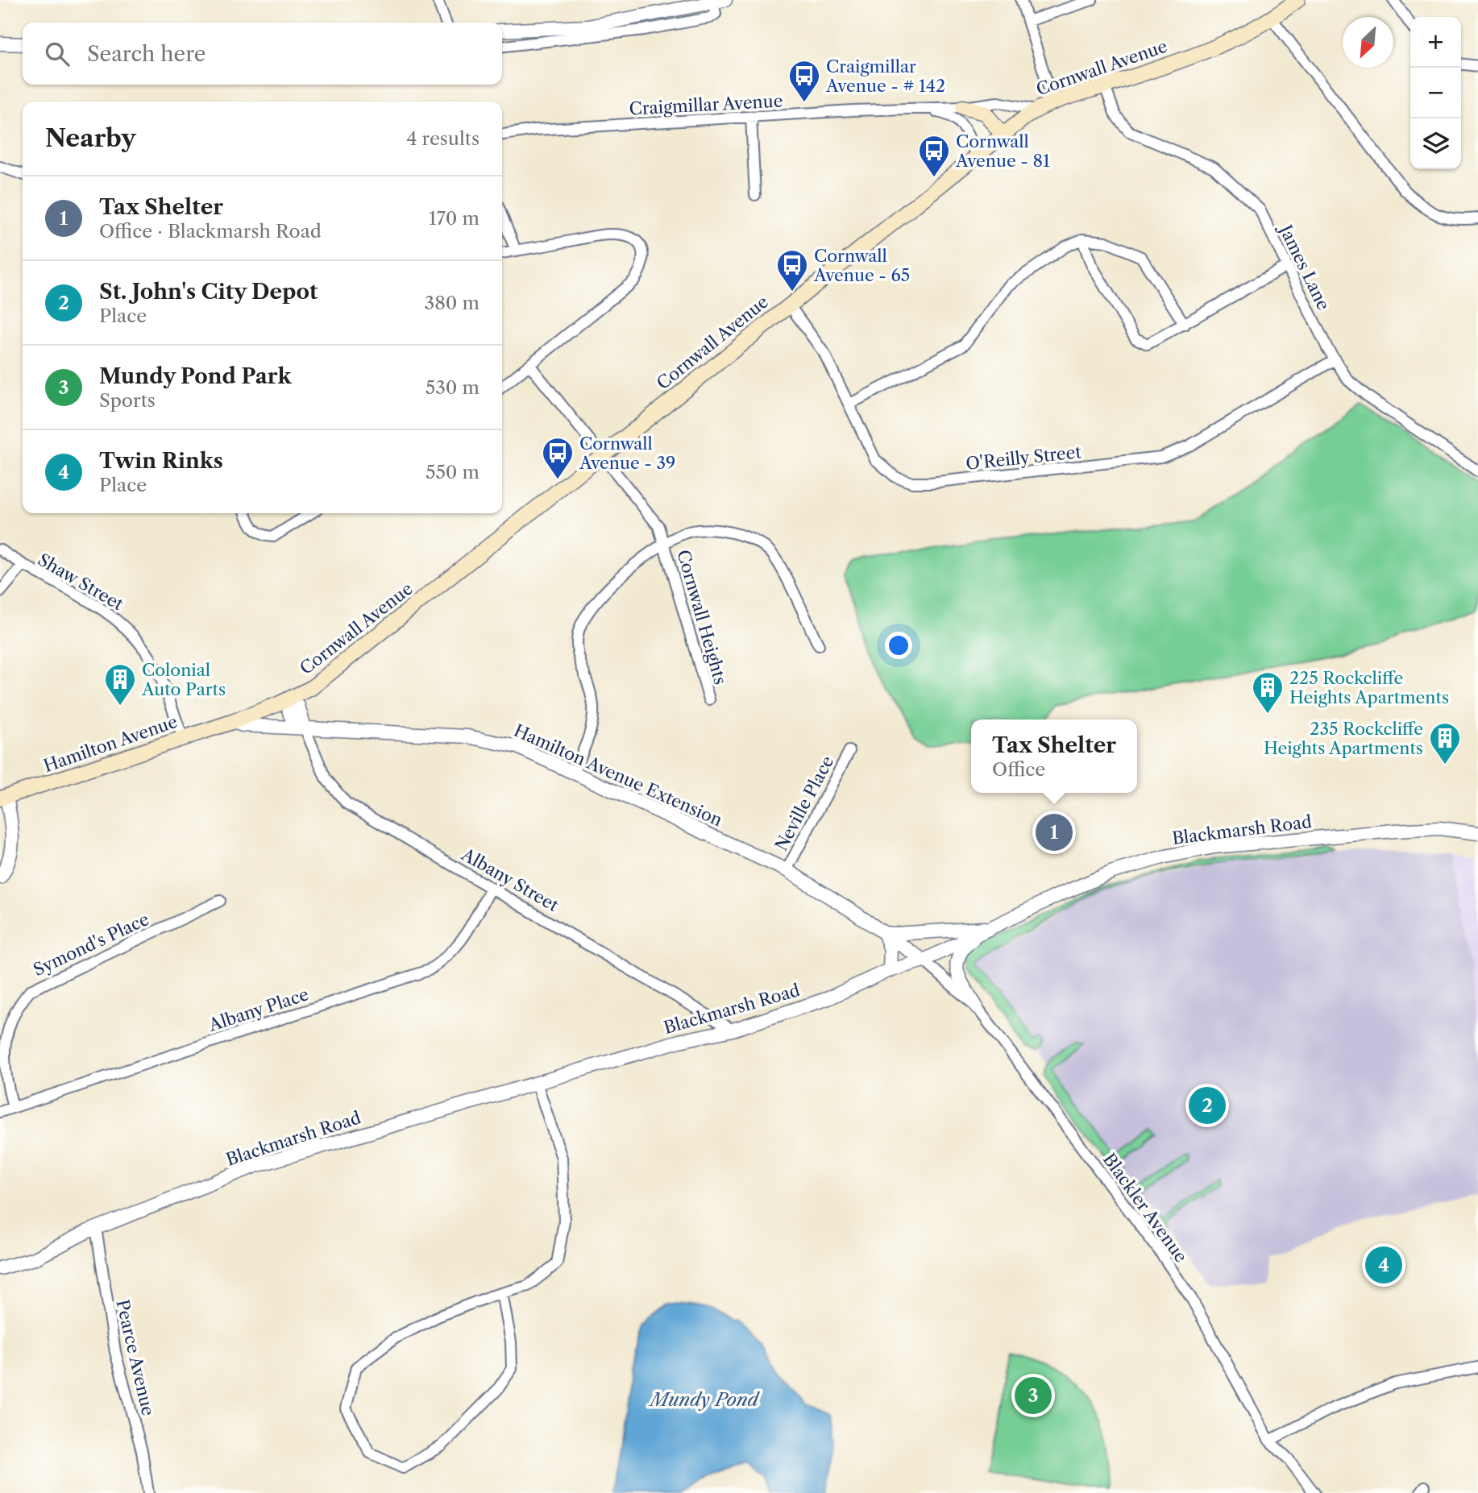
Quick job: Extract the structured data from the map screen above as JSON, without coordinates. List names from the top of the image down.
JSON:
{
  "streets": {
    "main road": ["Cornwall Avenue", "Hamilton Avenue"],
    "street": [
      "Craigmillar Avenue",
      "James Lane",
      "O'Reilly Street",
      "Shaw Street",
      "Cornwall Heights",
      "Hamilton Avenue Extension",
      "Neville Place",
      "Blackmarsh Road",
      "Albany Street",
      "Symond's Place",
      "Albany Place",
      "Blackler Avenue",
      "Pearce Avenue"
    ]
  },
  "crossings": [
    ["Cornwall Avenue", "Craigmillar Avenue"],
    ["Cornwall Avenue", "James Lane"],
    ["Cornwall Avenue", "O'Reilly Street"],
    ["Cornwall Avenue", "Cornwall Heights"],
    ["Cornwall Avenue", "Hamilton Avenue"],
    ["Cornwall Avenue", "Hamilton Avenue Extension"],
    ["Cornwall Avenue", "Albany Street"],
    ["James Lane", "O'Reilly Street"],
    ["Shaw Street", "Hamilton Avenue"],
    ["Cornwall Heights", "Hamilton Avenue Extension"],
    ["Hamilton Avenue", "Hamilton Avenue Extension"],
    ["Hamilton Avenue Extension", "Neville Place"],
    ["Hamilton Avenue Extension", "Blackmarsh Road"],
    ["Hamilton Avenue Extension", "Albany Street"],
    ["Hamilton Avenue Extension", "Blackler Avenue"],
    ["Blackmarsh Road", "Albany Street"],
    ["Blackmarsh Road", "Blackler Avenue"],
    ["Blackmarsh Road", "Pearce Avenue"],
    ["Albany Street", "Albany Place"],
    ["Symond's Place", "Albany Place"]
  ],
  "water": ["Mundy Pond"],
  "places": {
    "bus stop": [
      "Craigmillar Avenue - # 142",
      "Cornwall Avenue - 81",
      "Cornwall Avenue - 65",
      "Cornwall Avenue - 39"
    ],
    "building": ["Colonial Auto Parts", "225 Rockcliffe Heights Apartments", "235 Rockcliffe Heights Apartments"]
  },
  "north": "bottom left",
  "page": {
    "map_buttons": ["+", "−"],
    "search": "Search here",
    "heading": ["Nearby", "4 results"],
    "list": [
      {
        "mark": "1",
        "name": "Tax Shelter",
        "note": "Office · Blackmarsh Road",
        "value": "170 m"
      },
      {
        "mark": "2",
        "name": "St. John's City Depot",
        "note": "Place",
        "value": "380 m"
      },
      {
        "mark": "3",
        "name": "Mundy Pond Park",
        "note": "Sports",
        "value": "530 m"
      },
      {
        "mark": "4",
        "name": "Twin Rinks",
        "note": "Place",
        "value": "550 m"
      }
    ],
    "popup": ["Tax Shelter", "Office"],
    "pins": [
      "1",
      "2",
      "4",
      "3"
    ]
  }
}
